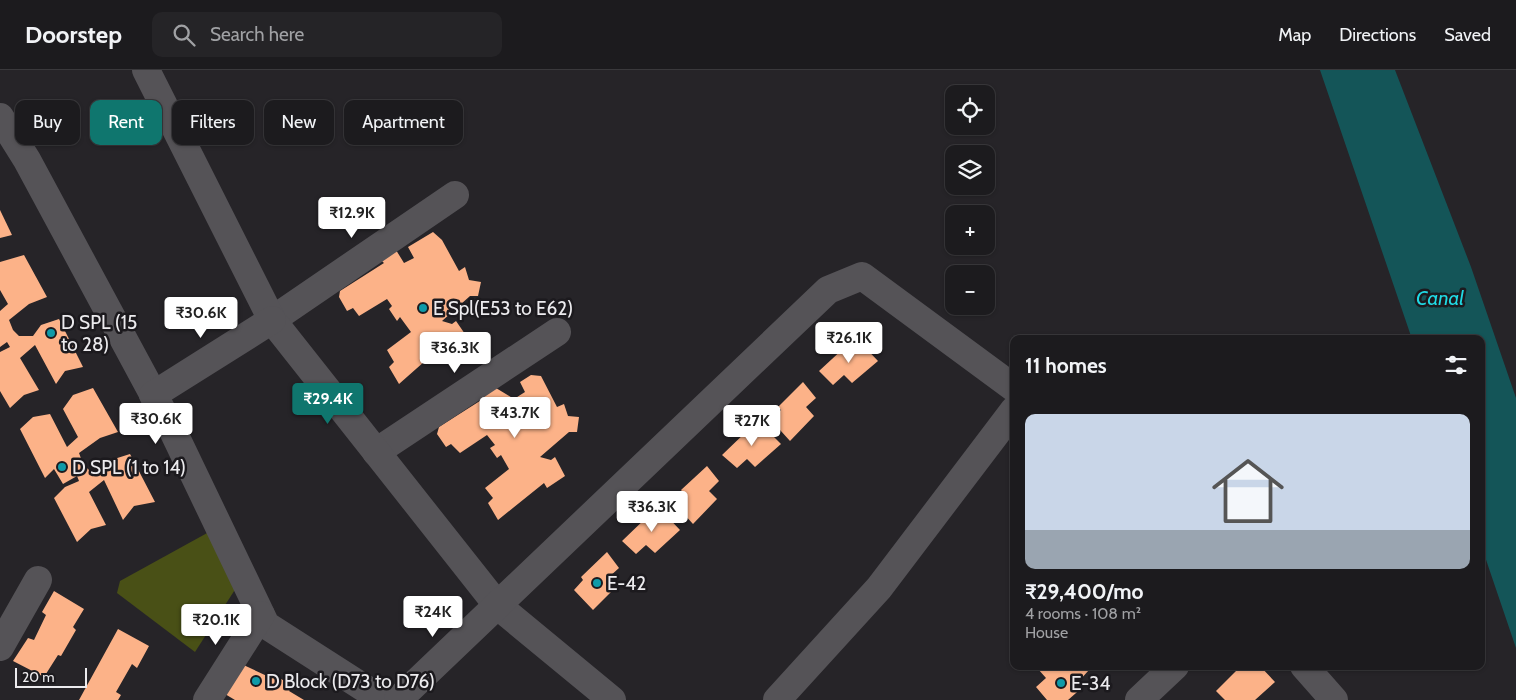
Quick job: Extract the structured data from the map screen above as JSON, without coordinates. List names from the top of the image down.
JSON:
{
  "water": ["Canal"],
  "places": [
    "E Spl(E53 to E62)",
    "D SPL (15 to 28)",
    "D SPL (1 to 14)",
    "E-42",
    "D Block (D73 to D76)",
    "E-34"
  ],
  "scale_bar": "20 m",
  "page": {
    "header": "Doorstep",
    "search": "Search here",
    "nav": ["Map", "Directions", "Saved"],
    "map_buttons": ["+", "−"],
    "chip": [
      "Buy",
      "Rent",
      "Filters",
      "New",
      "Apartment"
    ],
    "price": [
      "₹12.9K",
      "₹30.6K",
      "₹26.1K",
      "₹36.3K",
      "₹29.4K",
      "₹43.7K",
      "₹30.6K",
      "₹27K",
      "₹36.3K",
      "₹24K",
      "₹20.1K"
    ],
    "heading": "11 homes",
    "list": [
      {
        "name": "₹29,400/mo",
        "note": "4 rooms · 108 m² · House"
      }
    ],
    "scale": "20 m"
  }
}
